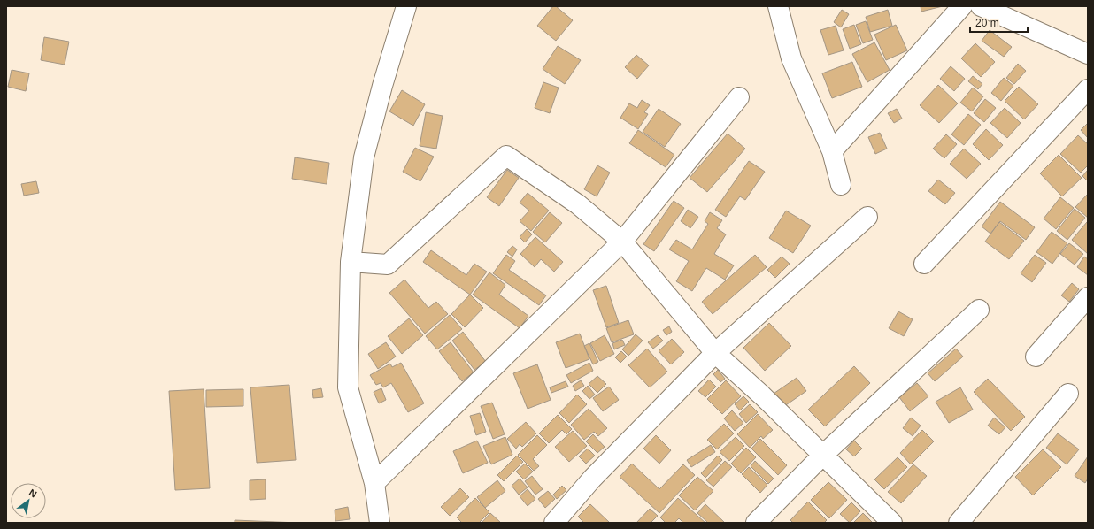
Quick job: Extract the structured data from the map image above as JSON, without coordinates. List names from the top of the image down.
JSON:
{
  "scale_bar": "20 m",
  "north": "top right"
}
